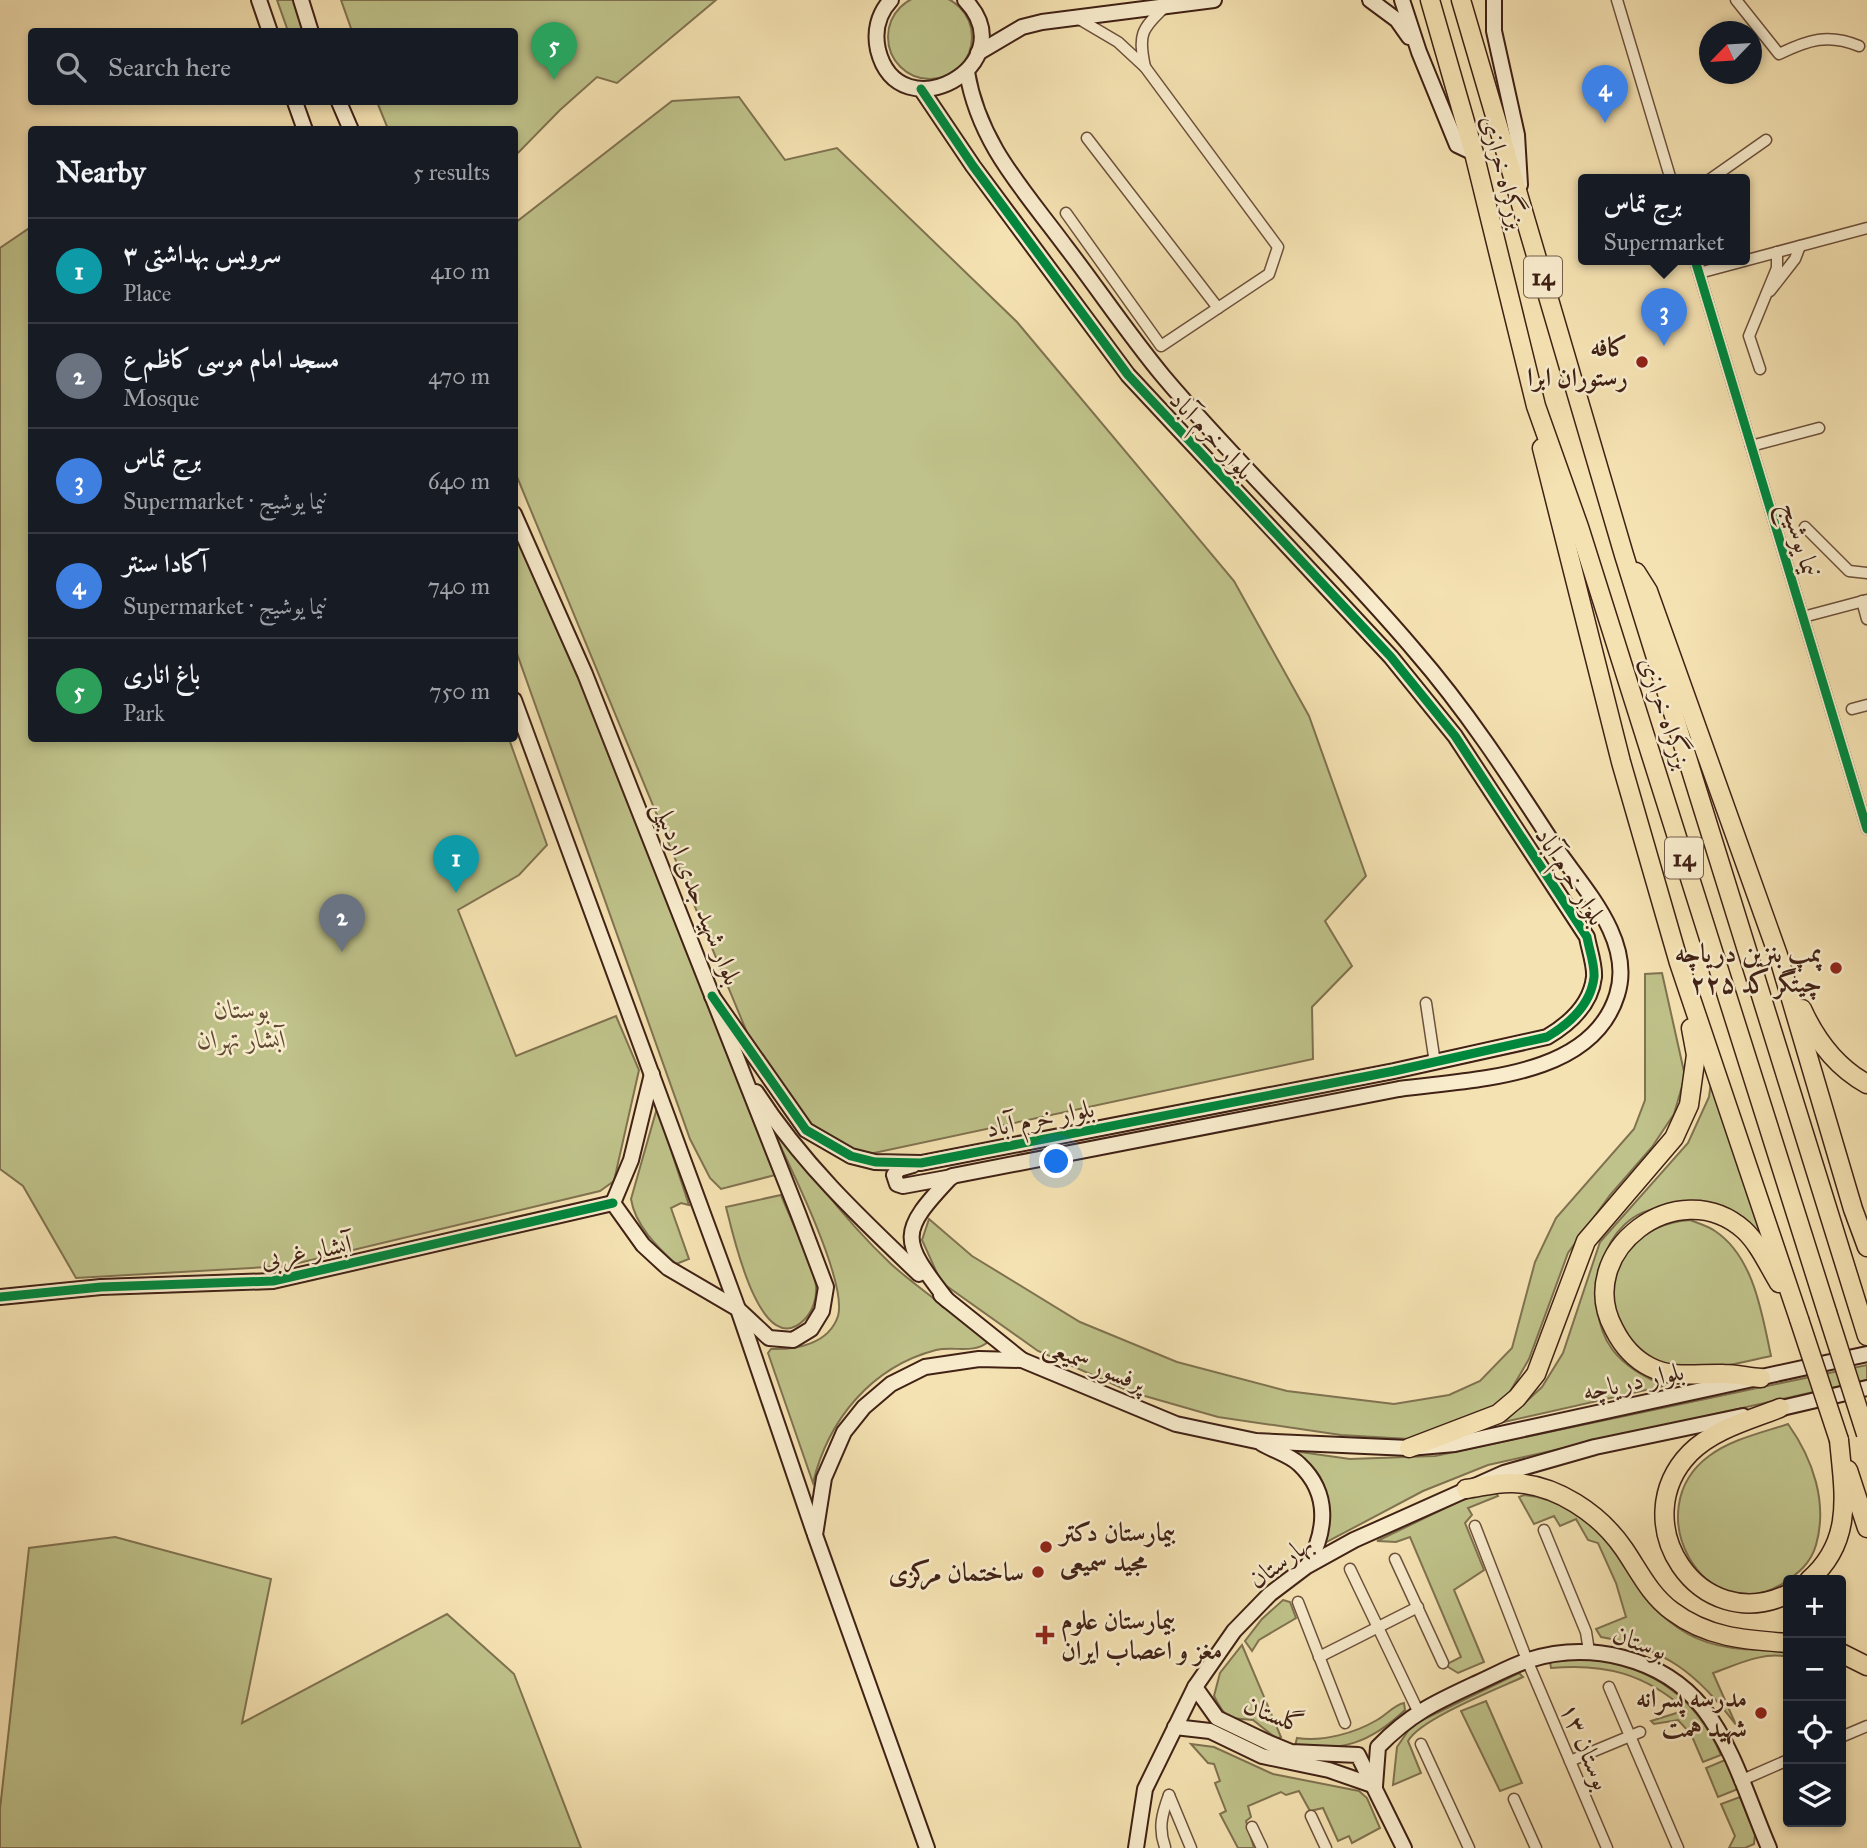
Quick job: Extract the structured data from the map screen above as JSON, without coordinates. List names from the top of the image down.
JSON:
{
  "streets": {
    "highway": ["بزرگراه خرازی", "14"],
    "street": [
      "بلوار خرم آباد",
      "نیما یوشیج",
      "بلوار شهید جدی اردبیلی",
      "آبشار غربی",
      "پرفسور سمیعی",
      "بلوار دریاچه",
      "بهارستان",
      "بوستان",
      "گلستان",
      "بوستان ۱۳"
    ]
  },
  "crossings": [
    ["بلوار خرم آباد", "بلوار شهید جدی اردبیلی"],
    ["بلوار شهید جدی اردبیلی", "پرفسور سمیعی"],
    ["پرفسور سمیعی", "بلوار دریاچه"],
    ["بهارستان", "گلستان"],
    ["بوستان", "گلستان"],
    ["بوستان", "بوستان ۱۳"]
  ],
  "parks": ["بوستان آبشار تهران"],
  "places": {
    "other": [
      "کافه رستوران ابرا",
      "پمپ بنزین دریاچه چیتگر کد ۲۲۵",
      "بیمارستان دکتر مجید سمیعی",
      "ساختمان مرکزی",
      "مدرسه پسرانه شهید همت"
    ],
    "health": ["بیمارستان علوم مغز و اعصاب ایران"]
  },
  "north": "bottom left",
  "page": {
    "pins": [
      "5",
      "4",
      "3",
      "1",
      "2"
    ],
    "search": "Search here",
    "heading": ["Nearby", "5 results"],
    "popup": ["برج تماس", "Supermarket"],
    "list": [
      {
        "mark": "1",
        "name": "سرویس بهداشتی ۳",
        "note": "Place",
        "value": "410 m"
      },
      {
        "mark": "2",
        "name": "مسجد امام موسی کاظم ع",
        "note": "Mosque",
        "value": "470 m"
      },
      {
        "mark": "3",
        "name": "برج تماس",
        "note": "Supermarket · نیما یوشیج",
        "value": "640 m"
      },
      {
        "mark": "4",
        "name": "آکادا سنتر",
        "note": "Supermarket · نیما یوشیج",
        "value": "740 m"
      },
      {
        "mark": "5",
        "name": "باغ اناری",
        "note": "Park",
        "value": "750 m"
      }
    ],
    "map_buttons": ["+", "−"]
  }
}
